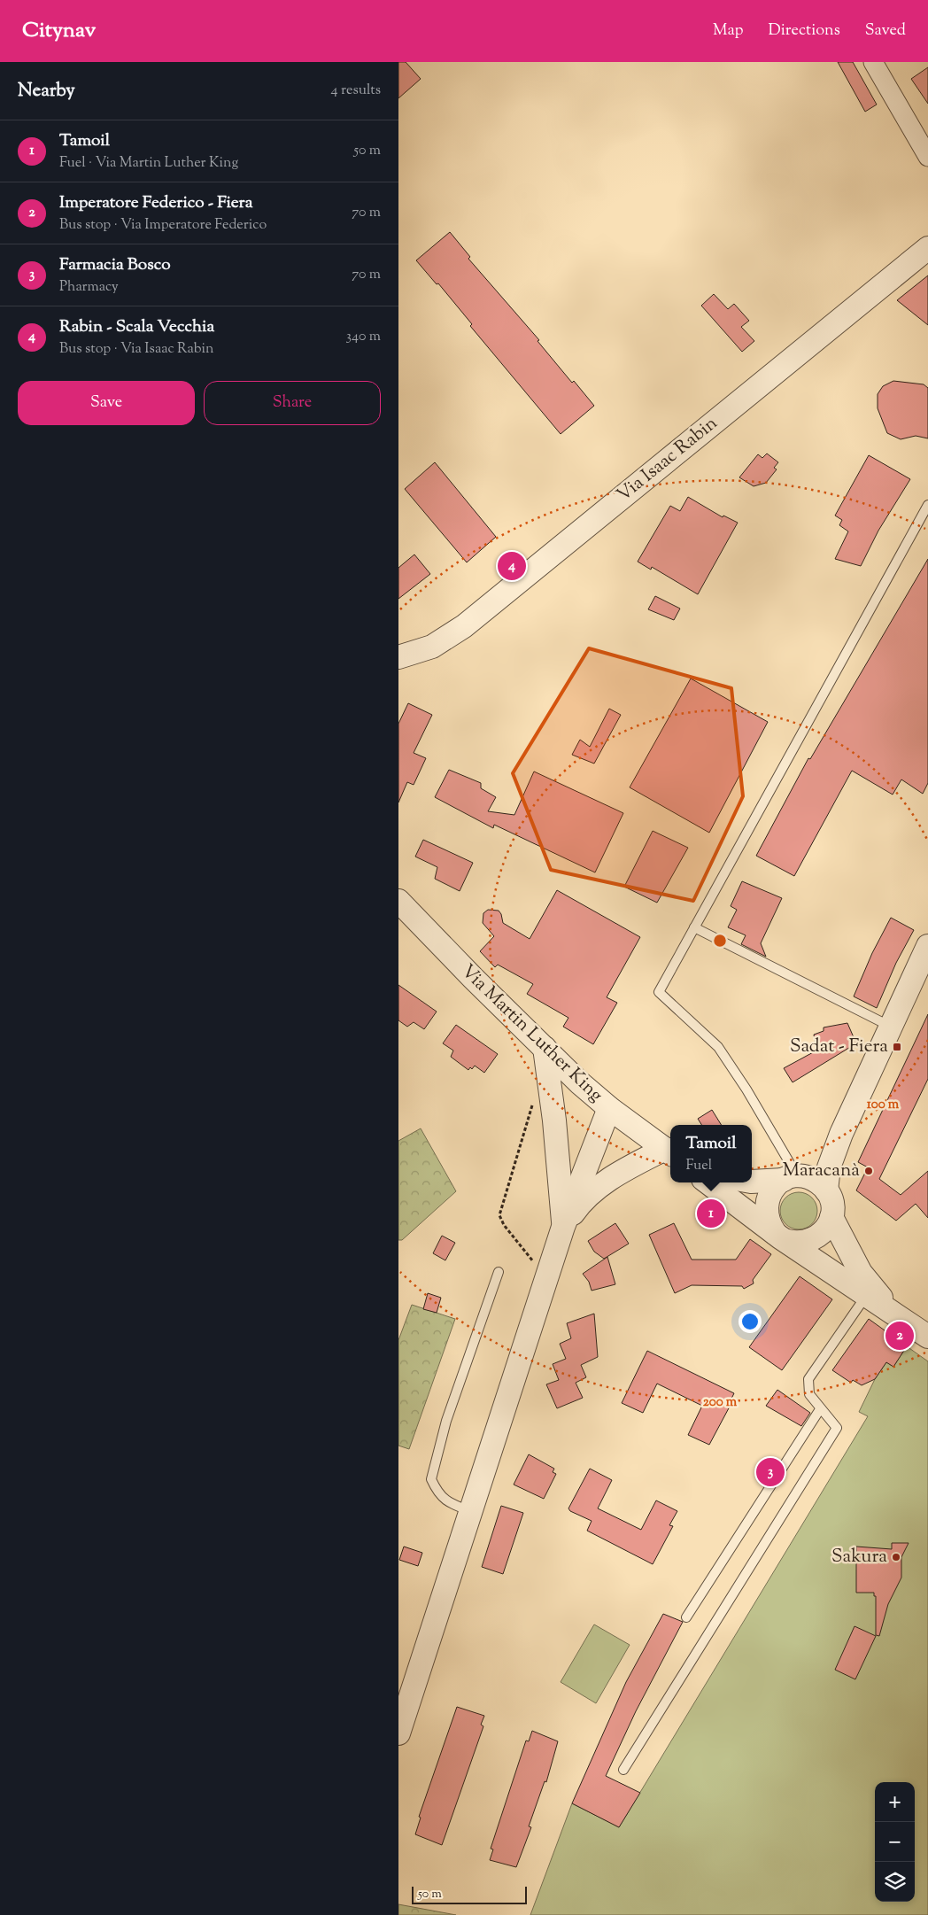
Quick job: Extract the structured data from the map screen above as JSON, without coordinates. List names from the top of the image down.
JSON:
{
  "streets": {
    "street": ["Via Isaac Rabin", "Via Martin Luther King"]
  },
  "places": {
    "transit": ["Sadat - Fiera"],
    "other": ["Maracanà", "Sakura"]
  },
  "scale_bar": "50 m",
  "page": {
    "header": "Citynav",
    "nav": ["Map", "Directions", "Saved"],
    "heading": ["Nearby", "4 results"],
    "list": [
      {
        "mark": "1",
        "name": "Tamoil",
        "note": "Fuel · Via Martin Luther King",
        "value": "50 m"
      },
      {
        "mark": "2",
        "name": "Imperatore Federico - Fiera",
        "note": "Bus stop · Via Imperatore Federico",
        "value": "70 m"
      },
      {
        "mark": "3",
        "name": "Farmacia Bosco",
        "note": "Pharmacy",
        "value": "70 m"
      },
      {
        "mark": "4",
        "name": "Rabin - Scala Vecchia",
        "note": "Bus stop · Via Isaac Rabin",
        "value": "340 m"
      }
    ],
    "buttons": ["Save", "Share"],
    "pins": [
      "4",
      "1",
      "2",
      "3"
    ],
    "popup": ["Tamoil", "Fuel"],
    "map_buttons": ["+", "−"],
    "scale": "50 m"
  },
  "rings": ["100 m", "200 m"]
}
